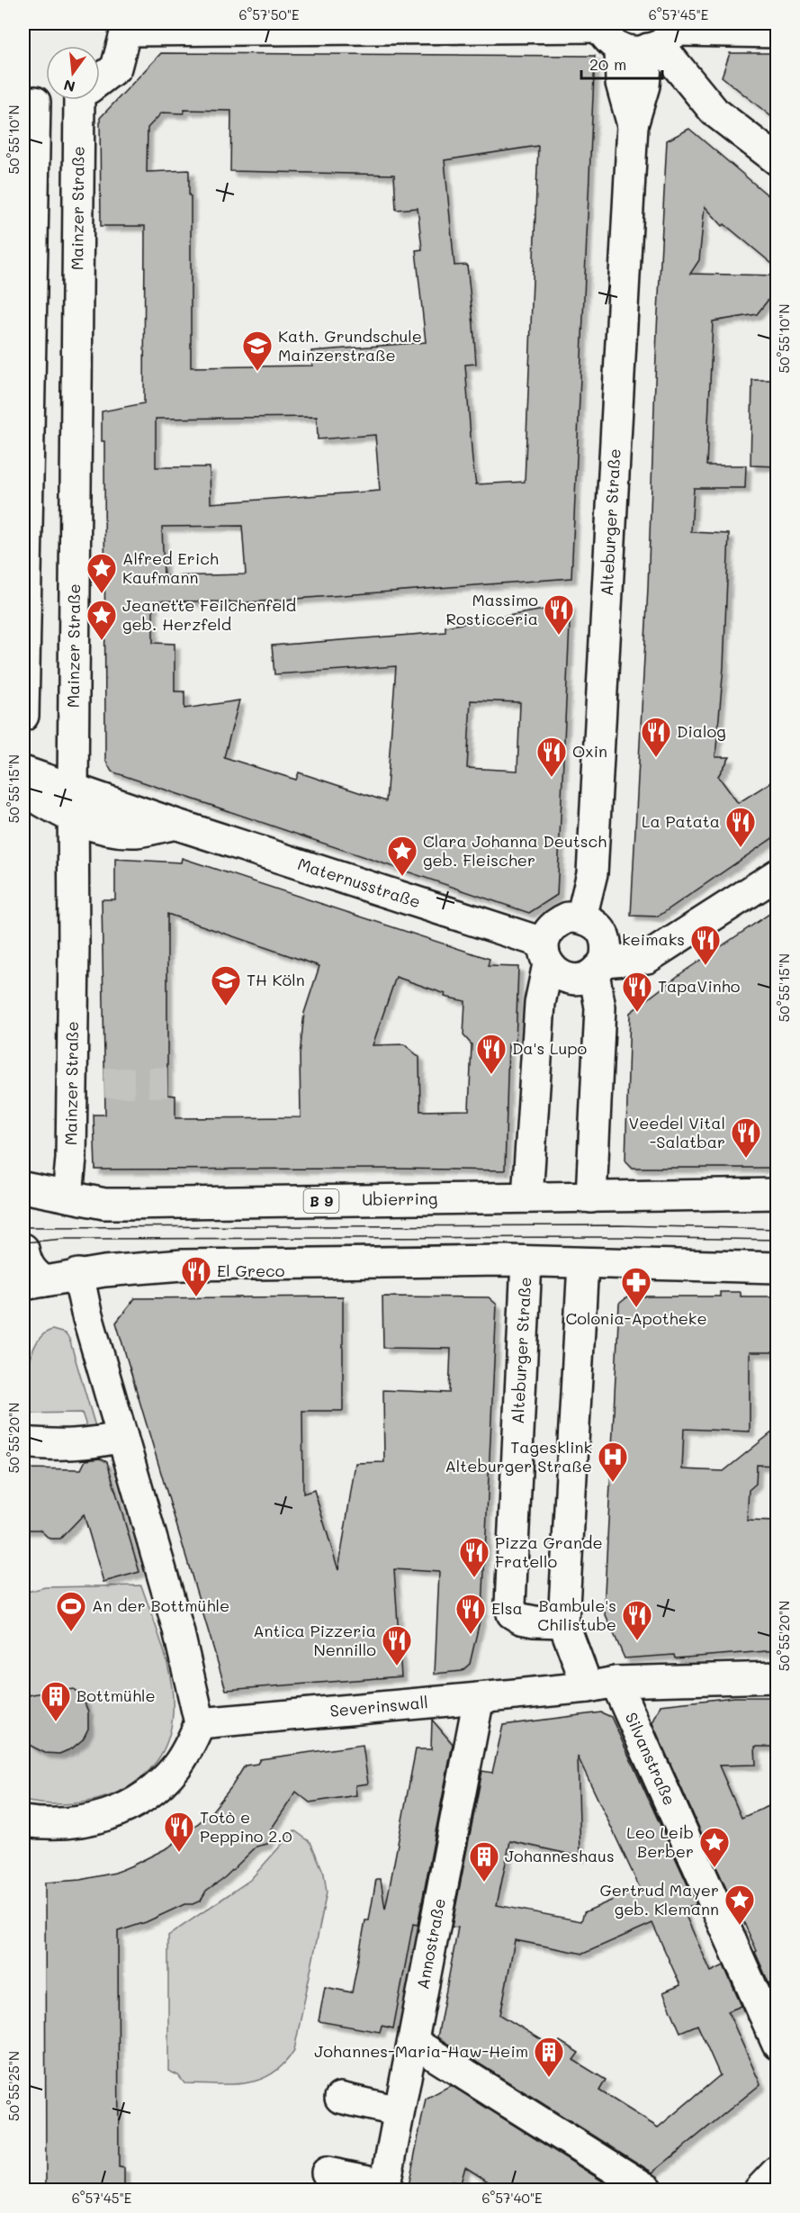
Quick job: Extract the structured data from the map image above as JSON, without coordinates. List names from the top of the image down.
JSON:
{
  "streets": {
    "street": [
      "Mainzer Straße",
      "Alteburger Straße",
      "Maternusstraße",
      "Ubierring",
      "B 9",
      "Severinswall",
      "Silvanstraße",
      "Annostraße"
    ]
  },
  "crossings": [
    ["Mainzer Straße", "Maternusstraße"],
    ["Mainzer Straße", "Ubierring"],
    ["Alteburger Straße", "Maternusstraße"],
    ["Severinswall", "Silvanstraße"],
    ["Severinswall", "Annostraße"]
  ],
  "places": {
    "school or university": ["Kath. Grundschule Mainzerstraße", "TH Köln"],
    "place": [
      "Alfred Erich Kaufmann",
      "Jeanette Feilchenfeld geb. Herzfeld",
      "Clara Johanna Deutsch geb. Fleischer",
      "Leo Leib Berber",
      "Gertrud Mayer geb. Klemann"
    ],
    "restaurant": [
      "Massimo Rosticceria",
      "Dialog",
      "Oxin",
      "La Patata",
      "keimaks",
      "TapaVinho",
      "Da's Lupo",
      "Veedel Vital -Salatbar",
      "El Greco",
      "Pizza Grande Fratello",
      "Elsa",
      "Bambule's Chilistube",
      "Antica Pizzeria Nennillo",
      "Totò e Peppino 2.0"
    ],
    "pharmacy": ["Colonia-Apotheke"],
    "hospital": ["Tagesklink Alteburger Straße"],
    "sports": ["An der Bottmühle"],
    "building": ["Bottmühle", "Johanneshaus", "Johannes-Maria-Haw-Heim"]
  },
  "scale_bar": "20 m",
  "north": "bottom",
  "coordinates": [
    "6°57'50\"E",
    "6°57'45\"E",
    "50°55'10\"N",
    "50°55'15\"N",
    "50°55'20\"N",
    "50°55'25\"N",
    "6°57'40\"E"
  ]
}
